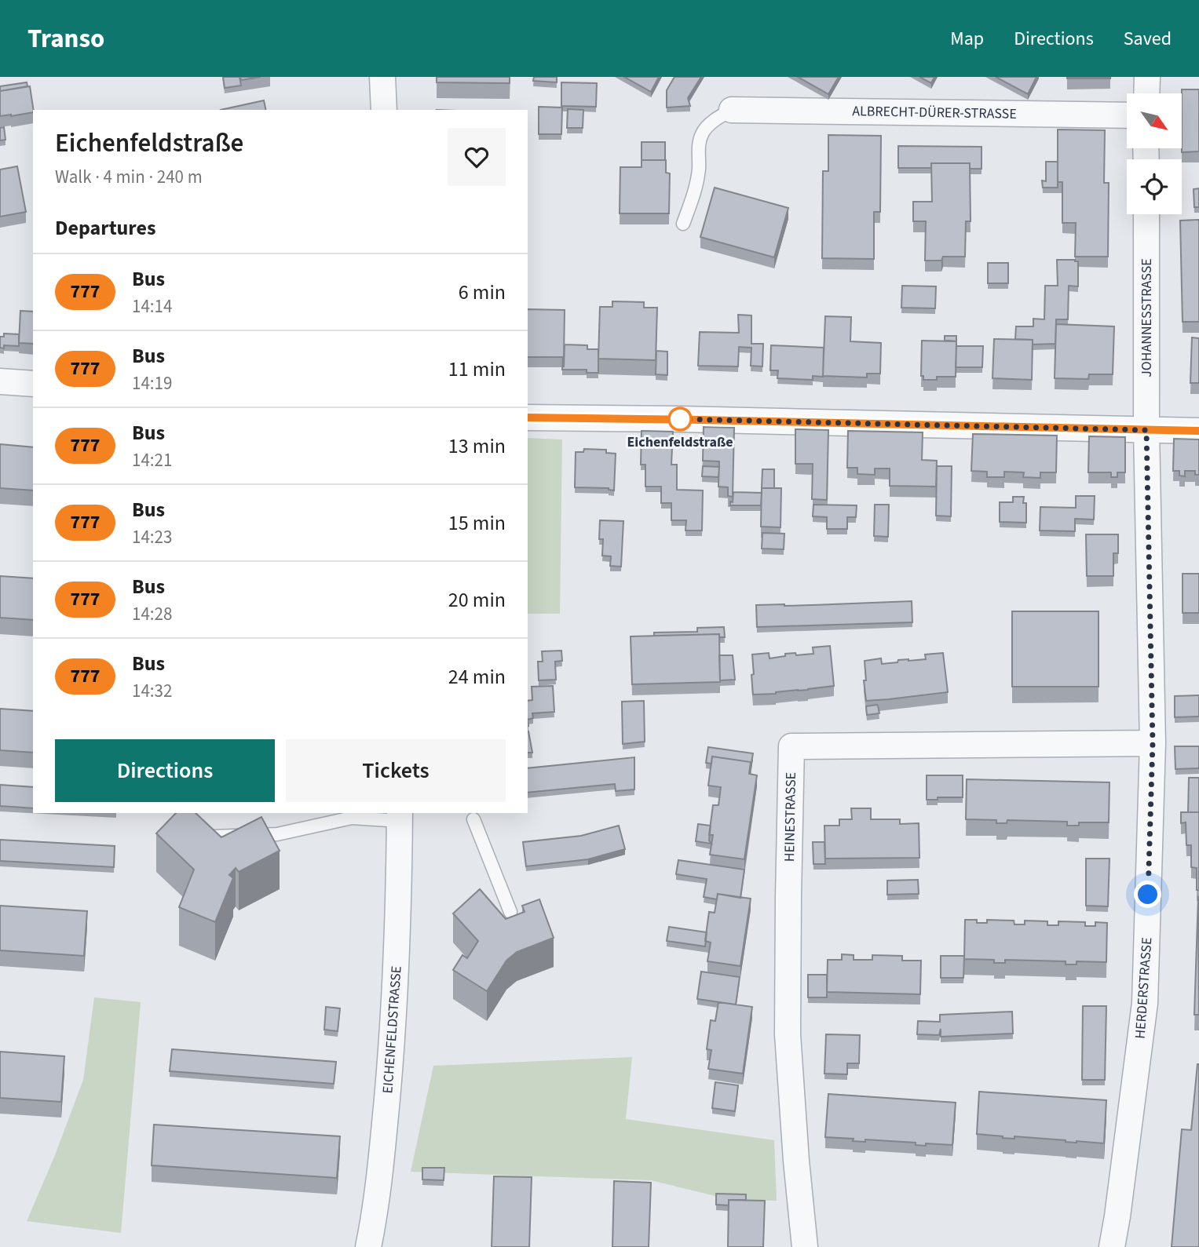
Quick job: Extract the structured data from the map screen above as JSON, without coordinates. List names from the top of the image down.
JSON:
{
  "streets": {
    "street": [
      "ALBRECHT-DÜRER-STRASSE",
      "JOHANNESSTRASSE",
      "HEINESTRASSE",
      "HERDERSTRASSE",
      "EICHENFELDSTRASSE"
    ]
  },
  "crossings": [
    ["JOHANNESSTRASSE", "HERDERSTRASSE"],
    ["HEINESTRASSE", "HERDERSTRASSE"]
  ],
  "places": ["Eichenfeldstraße"],
  "lines": ["bus line 777"],
  "north": "bottom right",
  "page": {
    "header": "Transo",
    "nav": ["Map", "Directions", "Saved"],
    "heading": [
      ["Eichenfeldstraße", "Walk · 4 min · 240 m"],
      "Departures"
    ],
    "list": [
      {
        "mark": "777",
        "name": "Bus",
        "note": "14:14",
        "value": "6 min"
      },
      {
        "mark": "777",
        "name": "Bus",
        "note": "14:19",
        "value": "11 min"
      },
      {
        "mark": "777",
        "name": "Bus",
        "note": "14:21",
        "value": "13 min"
      },
      {
        "mark": "777",
        "name": "Bus",
        "note": "14:23",
        "value": "15 min"
      },
      {
        "mark": "777",
        "name": "Bus",
        "note": "14:28",
        "value": "20 min"
      },
      {
        "mark": "777",
        "name": "Bus",
        "note": "14:32",
        "value": "24 min"
      }
    ],
    "buttons": ["Directions", "Tickets"]
  }
}
